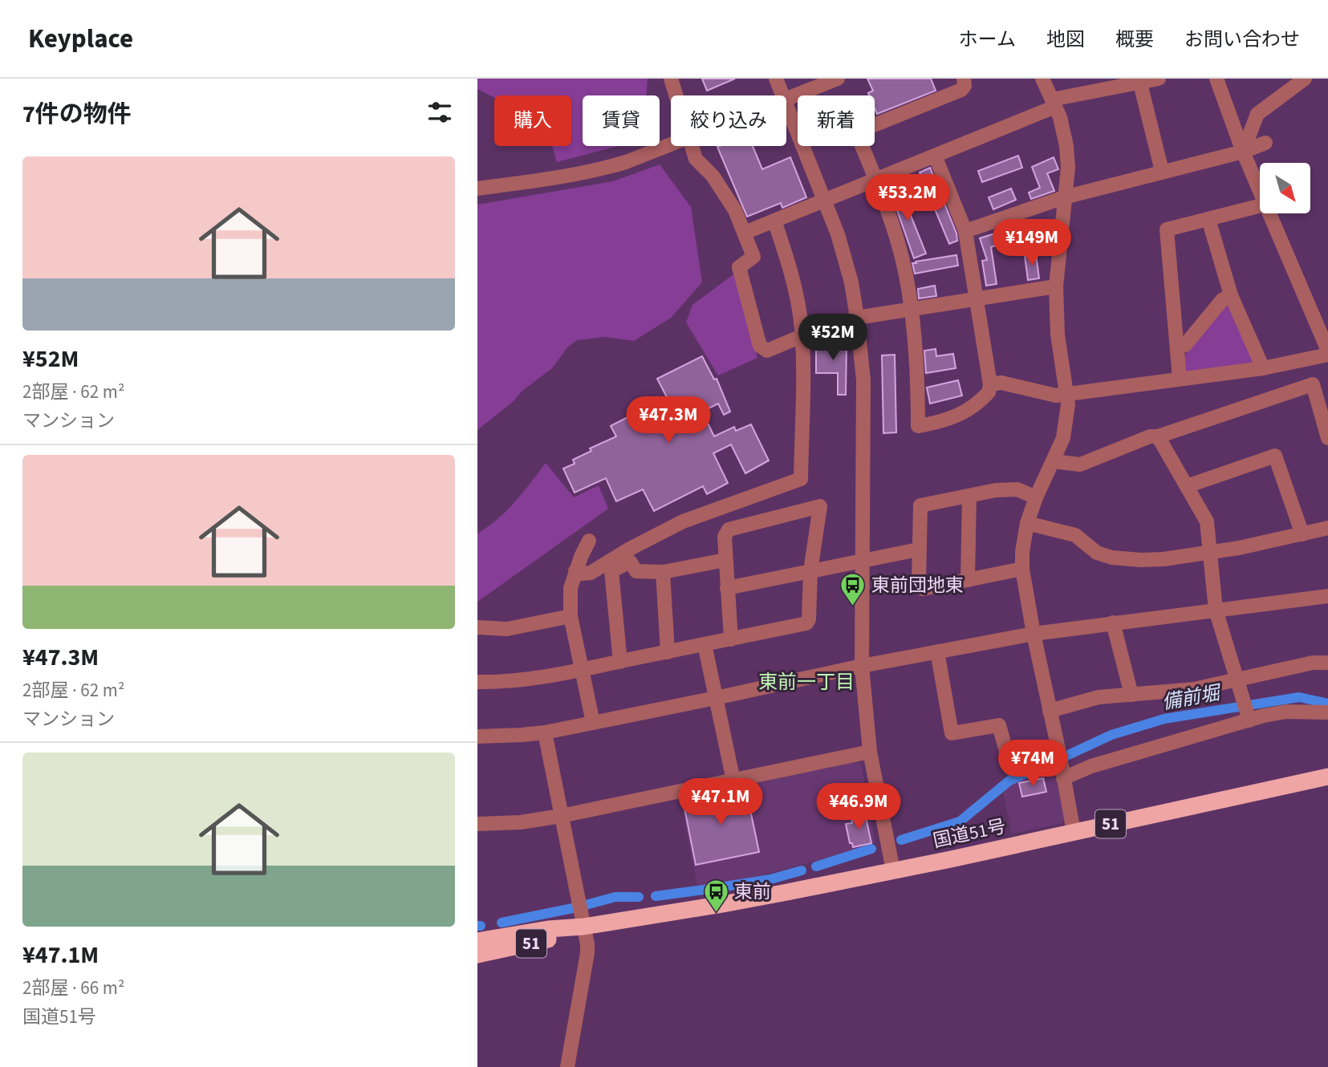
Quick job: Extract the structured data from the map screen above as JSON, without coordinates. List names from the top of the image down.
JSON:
{
  "streets": {
    "highway": ["51", "国道51号"]
  },
  "districts": ["東前一丁目"],
  "water": ["備前堀"],
  "places": {
    "bus stop": ["東前団地東", "東前"]
  },
  "north": "bottom right",
  "page": {
    "header": "Keyplace",
    "nav": [
      "ホーム",
      "地図",
      "概要",
      "お問い合わせ"
    ],
    "heading": "7件の物件",
    "chip": [
      "購入",
      "賃貸",
      "絞り込み",
      "新着"
    ],
    "list": [
      {
        "name": "¥52M",
        "note": "2部屋 · 62 m² · マンション"
      },
      {
        "name": "¥47.3M",
        "note": "2部屋 · 62 m² · マンション"
      },
      {
        "name": "¥47.1M",
        "note": "2部屋 · 66 m² · 国道51号"
      }
    ],
    "price": [
      "¥53.2M",
      "¥149M",
      "¥52M",
      "¥47.3M",
      "¥74M",
      "¥47.1M",
      "¥46.9M"
    ]
  }
}
